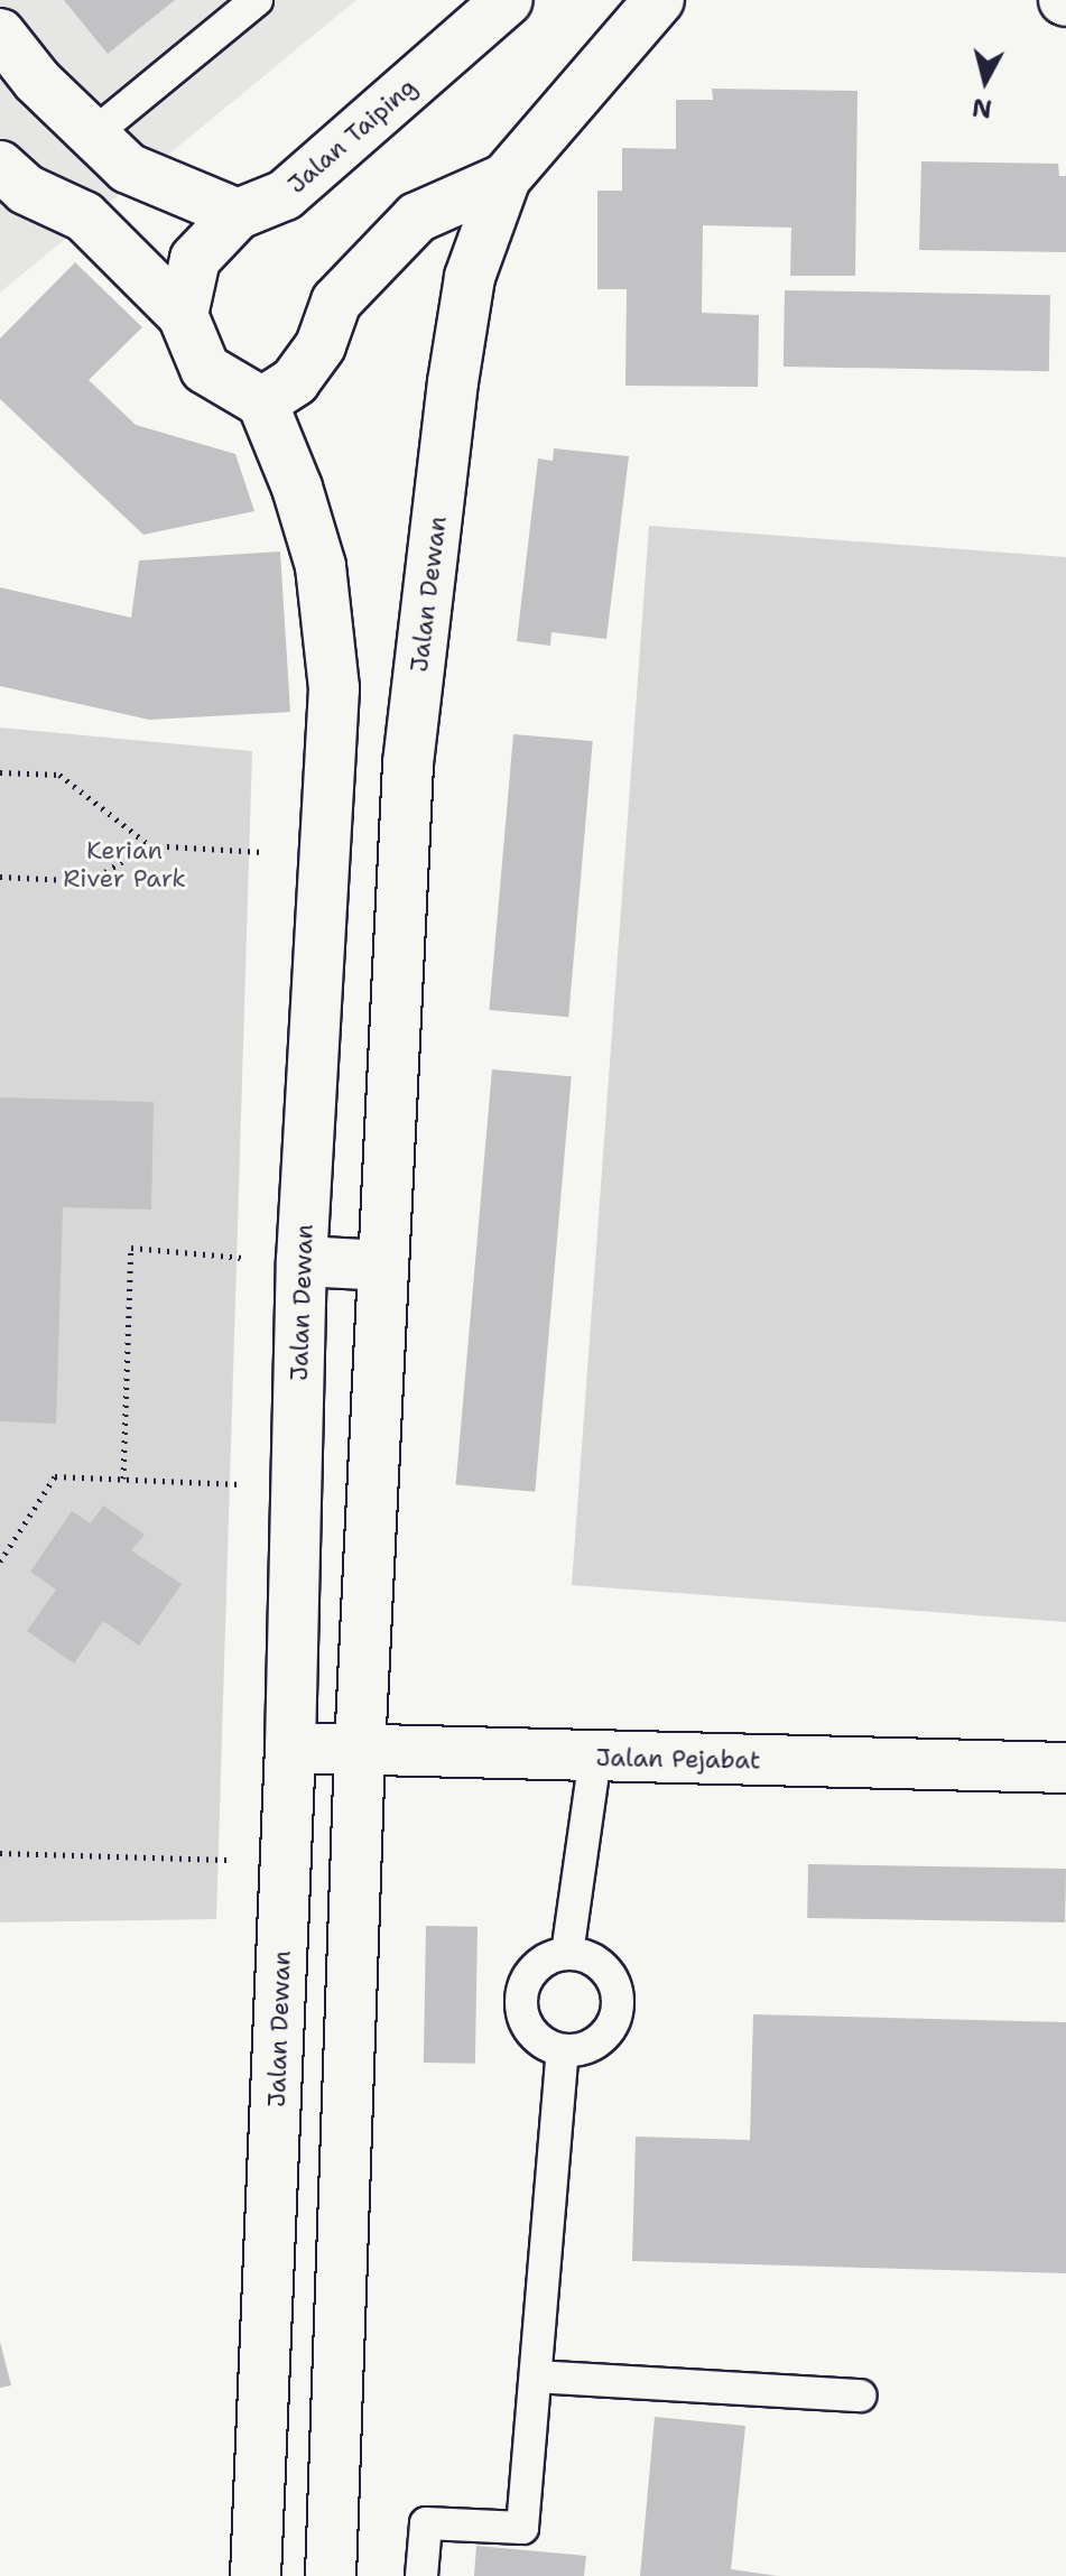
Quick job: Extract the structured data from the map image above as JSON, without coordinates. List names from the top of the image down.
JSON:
{
  "streets": {
    "main road": ["Jalan Taiping", "Jalan Dewan", "Jalan Pejabat"]
  },
  "crossings": [
    ["Jalan Dewan", "Jalan Pejabat"]
  ],
  "parks": ["Kerian River Park"],
  "north": "bottom"
}
